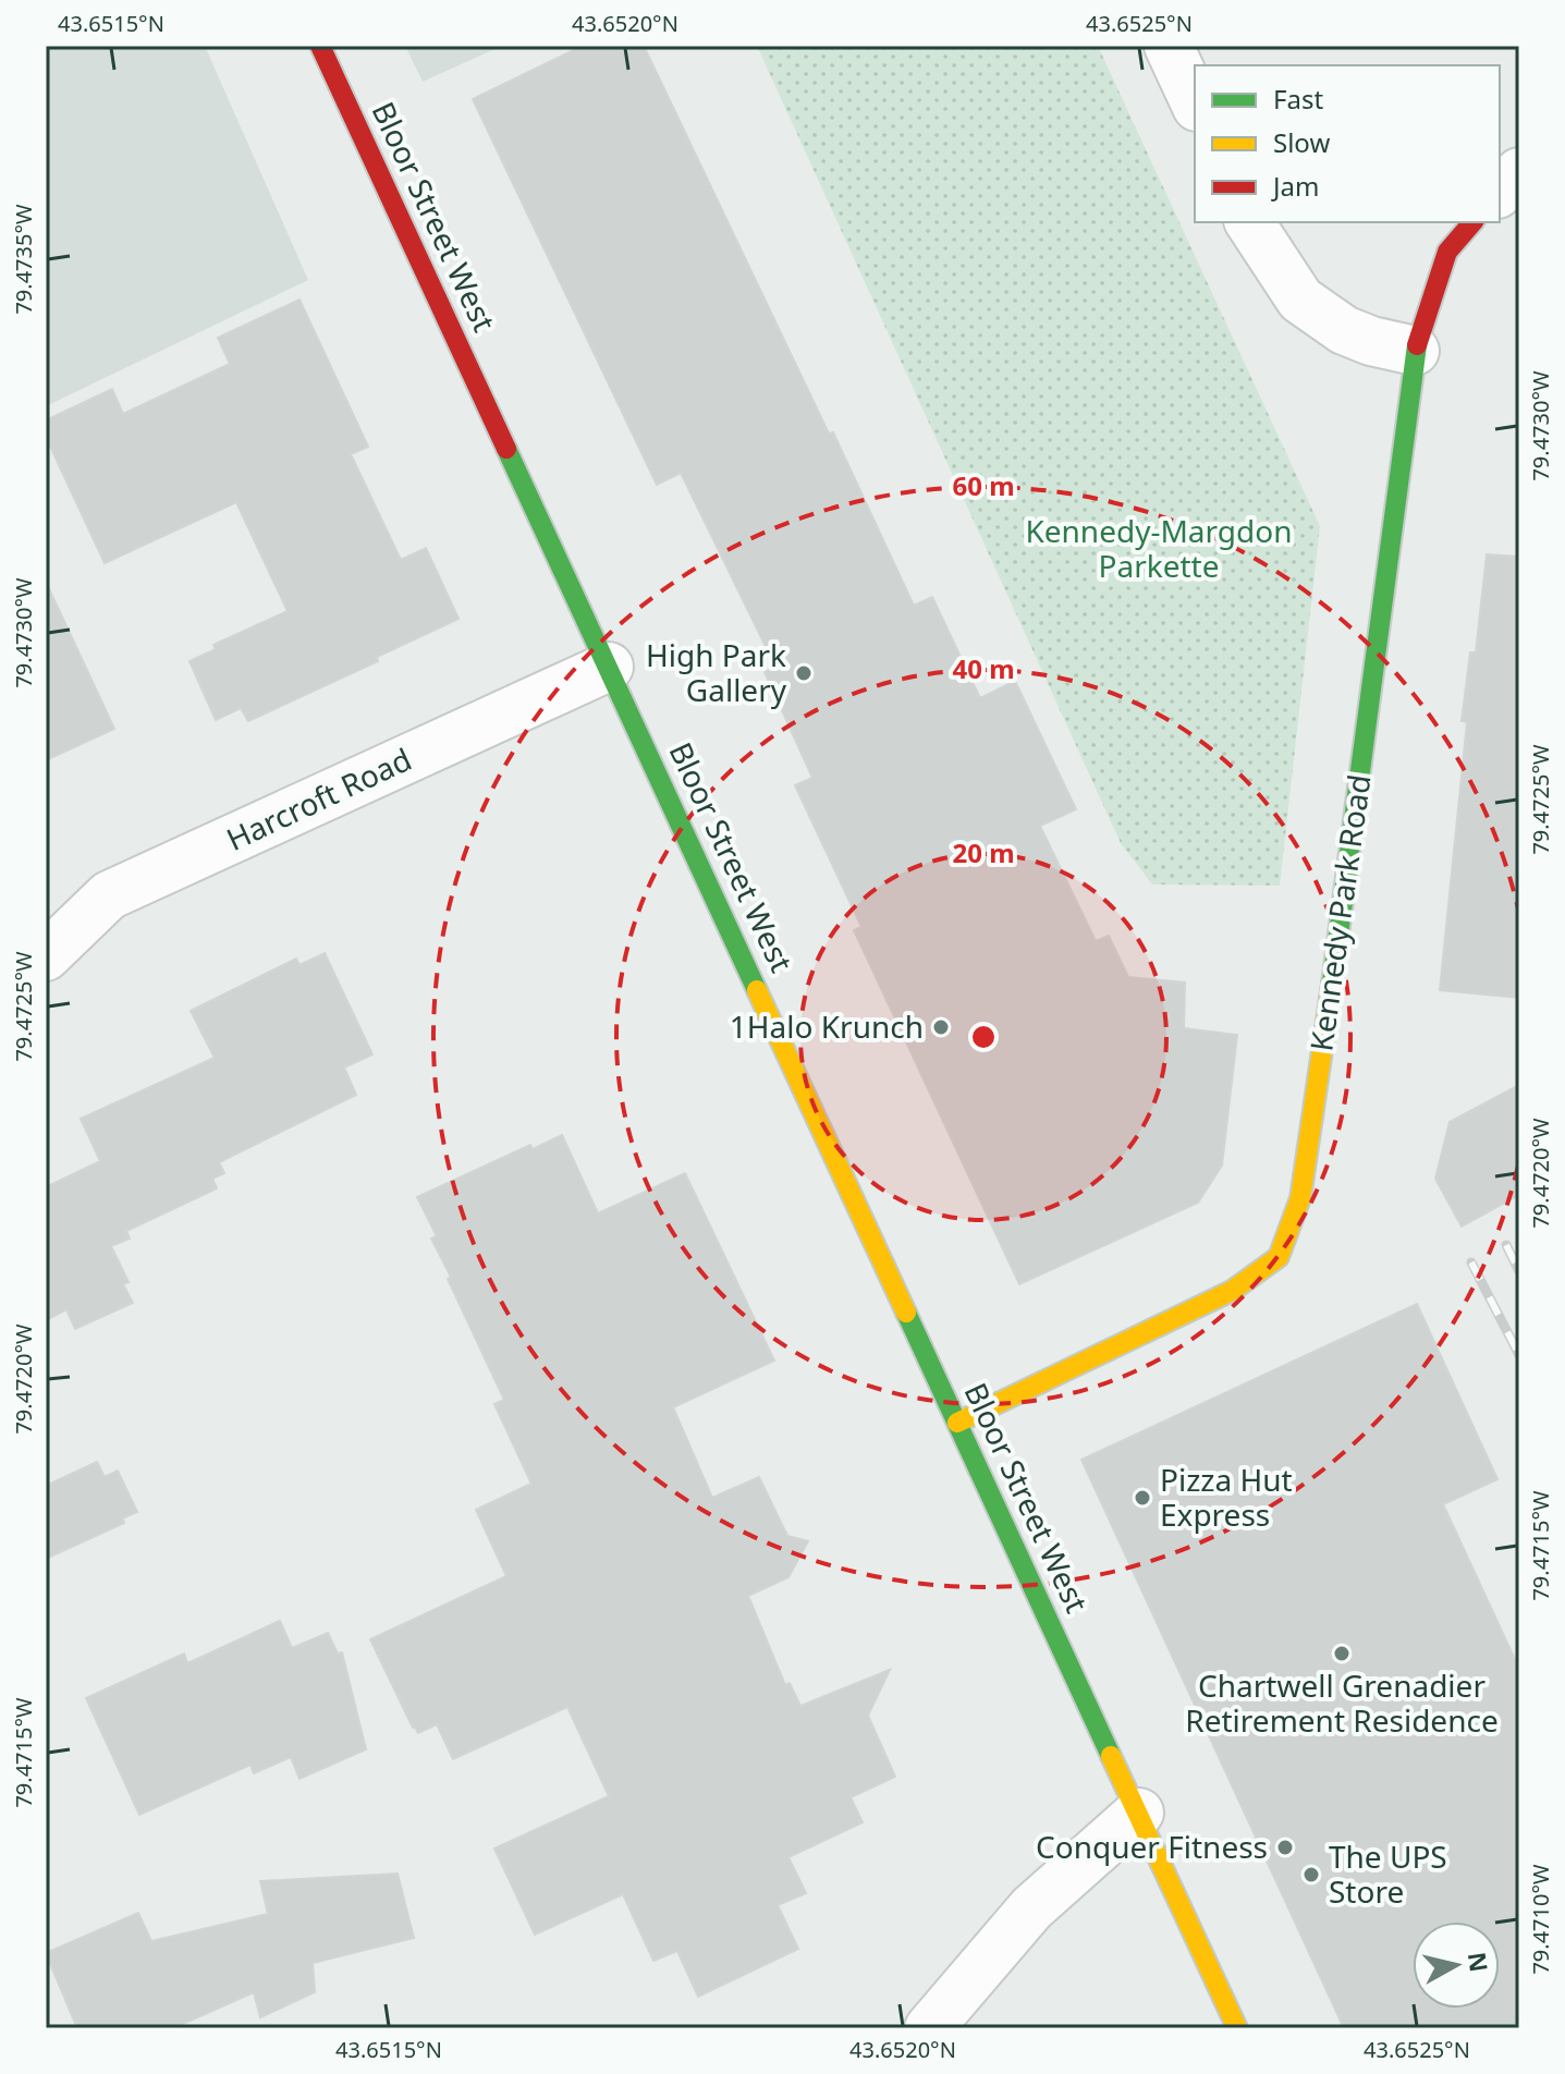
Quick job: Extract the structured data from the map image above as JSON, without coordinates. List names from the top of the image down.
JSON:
{
  "streets": {
    "main road": ["Bloor Street West", "Kennedy Park Road"],
    "street": ["Harcroft Road"]
  },
  "crossings": [
    ["Bloor Street West", "Harcroft Road"],
    ["Bloor Street West", "Kennedy Park Road"]
  ],
  "parks": ["Kennedy-Margdon Parkette"],
  "places": [
    "High Park Gallery",
    "1Halo Krunch",
    "Pizza Hut Express",
    "Chartwell Grenadier Retirement Residence",
    "Conquer Fitness",
    "The UPS Store"
  ],
  "legend": ["Fast", "Slow", "Jam"],
  "north": "right",
  "coordinates": [
    "43.6515°N",
    "43.6520°N",
    "43.6525°N",
    "79.4735°W",
    "79.4730°W",
    "79.4725°W",
    "79.4720°W",
    "79.4715°W",
    "79.4710°W"
  ],
  "rings": ["60 m", "40 m", "20 m"]
}
